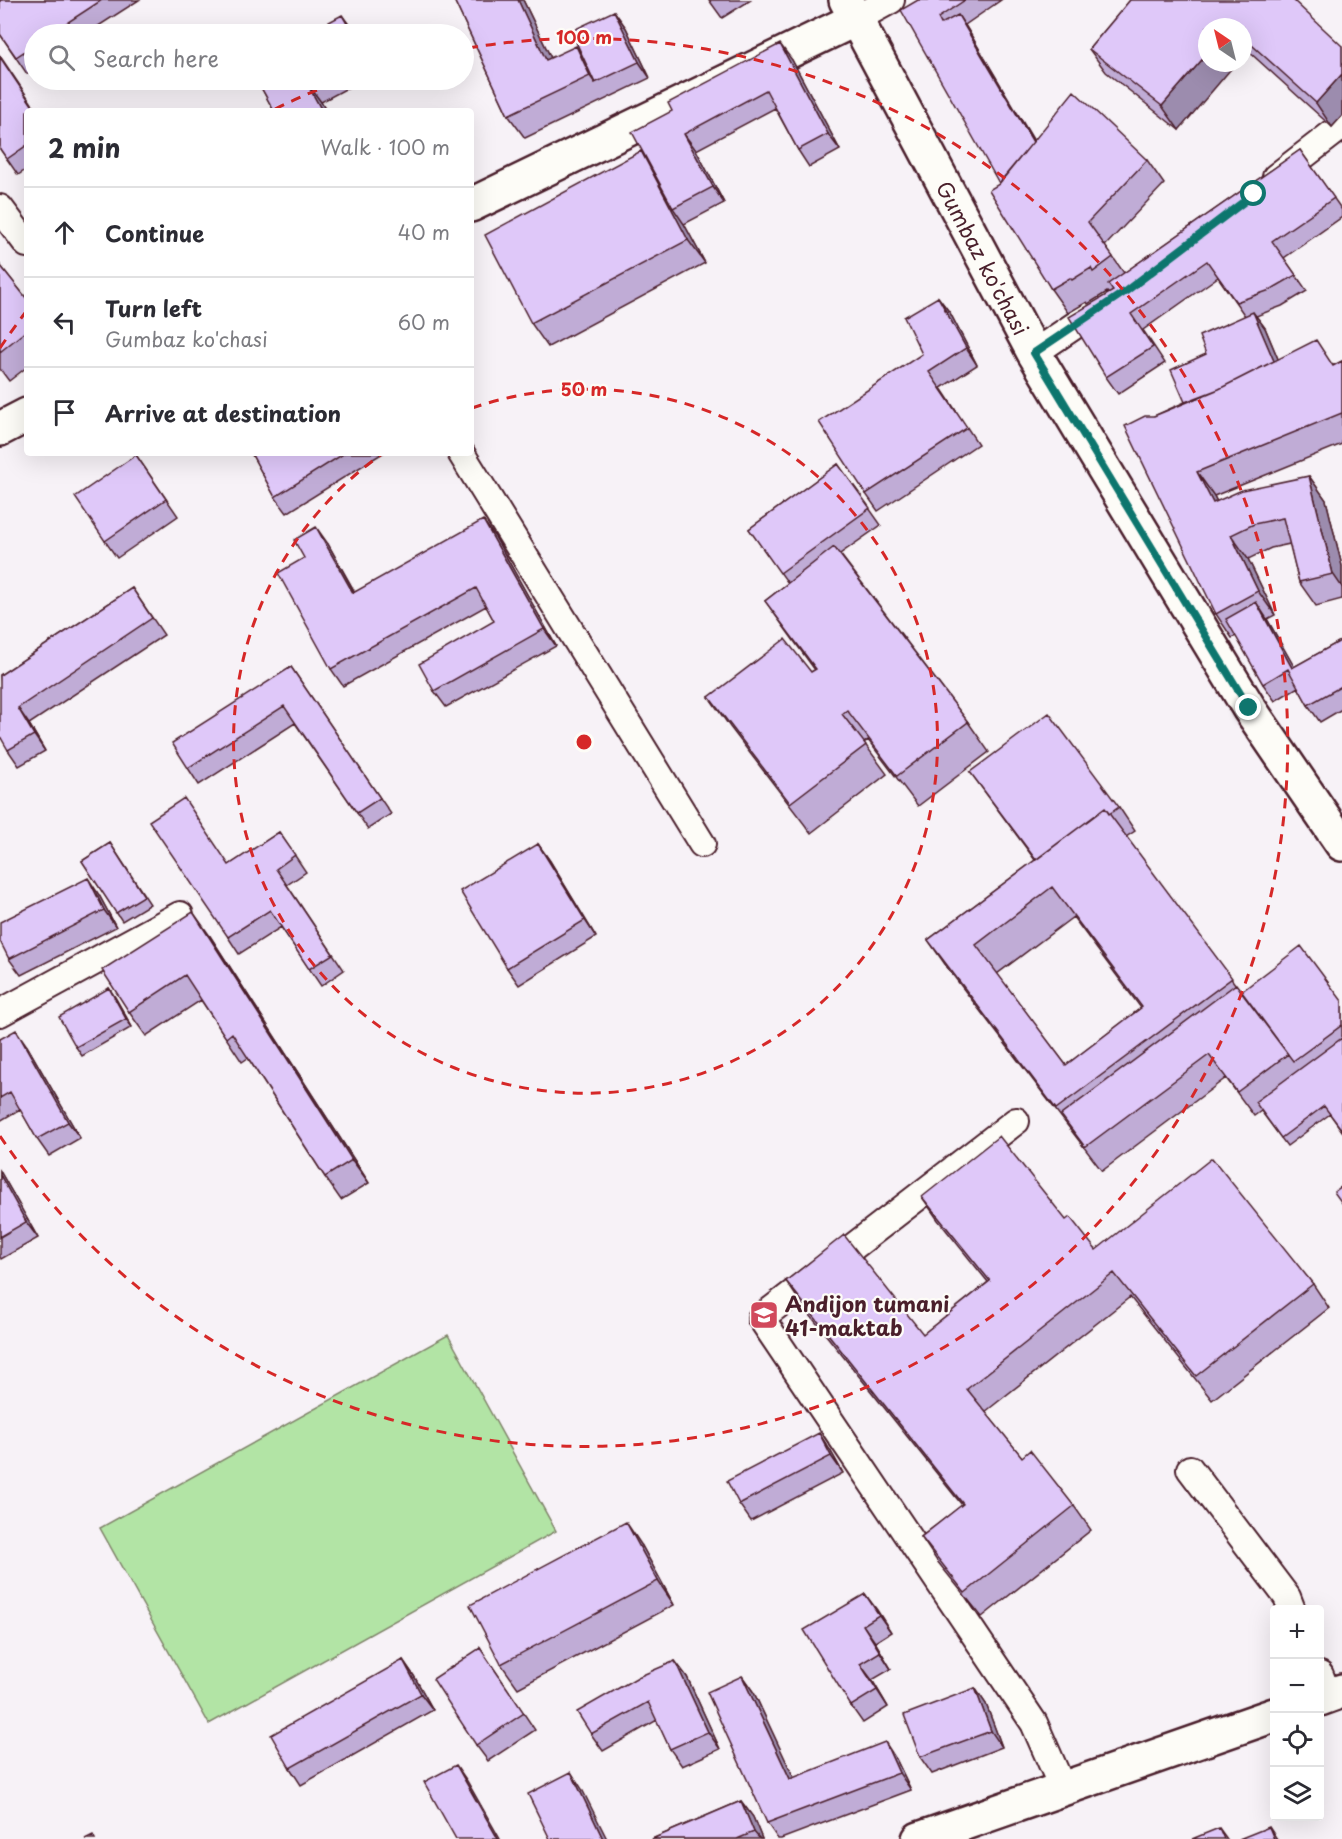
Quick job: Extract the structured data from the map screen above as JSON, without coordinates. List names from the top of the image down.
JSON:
{
  "streets": {
    "main road": ["Gumbaz ko'chasi"]
  },
  "places": {
    "school or university": ["Andijon tumani 41-maktab"]
  },
  "north": "top left",
  "page": {
    "search": "Search here",
    "heading": ["2 min", "Walk · 100 m"],
    "list": [
      ["Continue", "40 m"],
      ["Turn left", "Gumbaz ko'chasi", "60 m"],
      "Arrive at destination"
    ],
    "map_buttons": ["+", "−"]
  },
  "rings": ["100 m", "50 m"]
}
